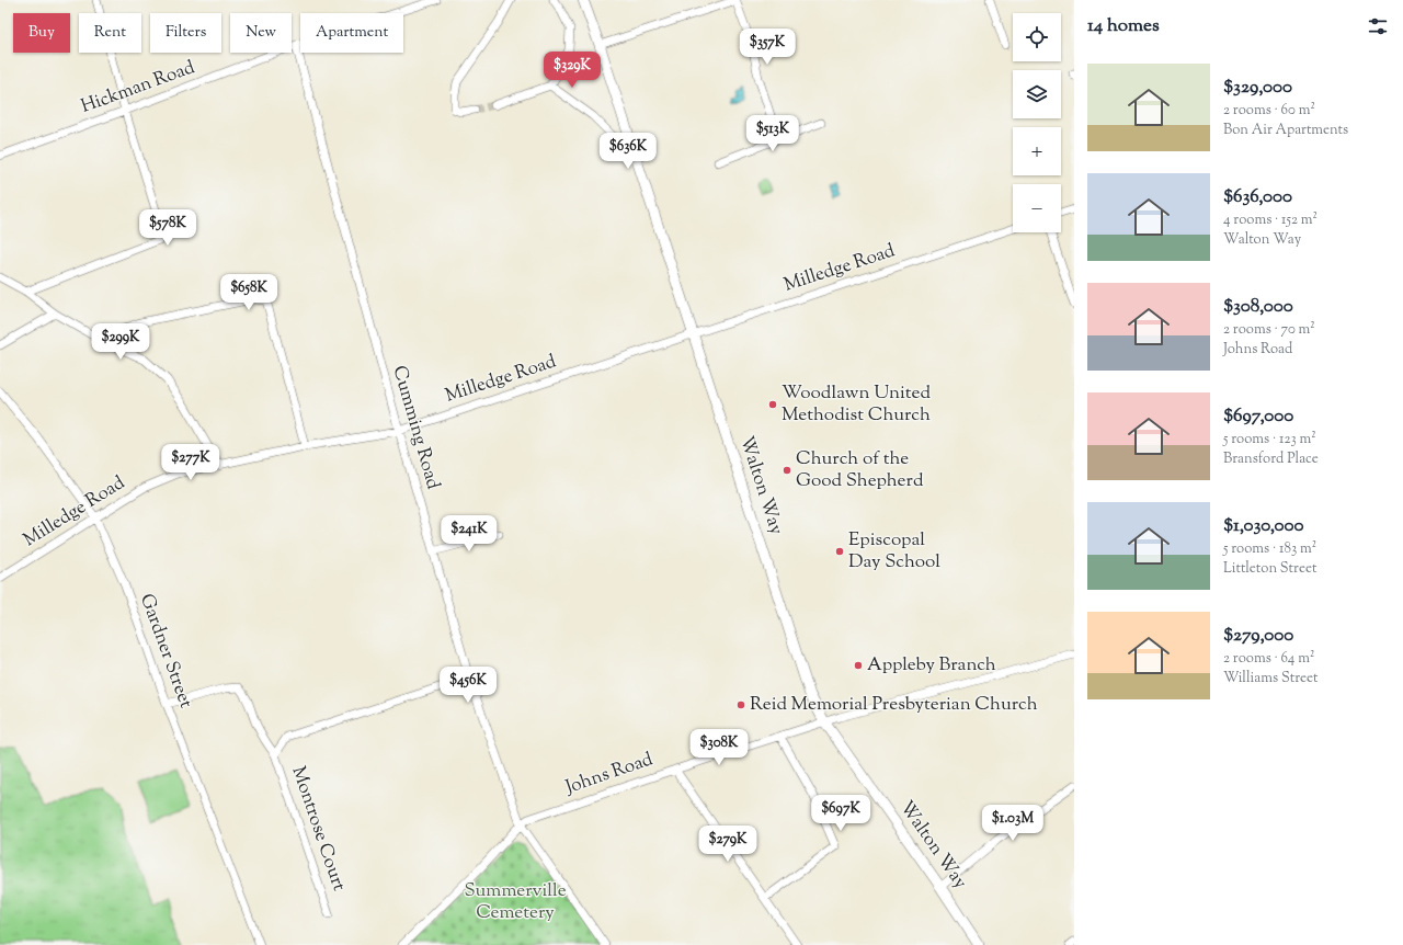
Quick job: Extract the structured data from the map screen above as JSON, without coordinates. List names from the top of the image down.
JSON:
{
  "streets": {
    "main road": ["Walton Way"],
    "street": [
      "Hickman Road",
      "Milledge Road",
      "Cumming Road",
      "Gardner Street",
      "Johns Road",
      "Montrose Court"
    ]
  },
  "crossings": [
    ["Hickman Road", "Cumming Road"],
    ["Milledge Road", "Cumming Road"],
    ["Milledge Road", "Walton Way"],
    ["Milledge Road", "Gardner Street"],
    ["Cumming Road", "Johns Road"],
    ["Cumming Road", "Montrose Court"],
    ["Walton Way", "Johns Road"],
    ["Gardner Street", "Montrose Court"]
  ],
  "parks": ["Summerville Cemetery"],
  "places": [
    "Woodlawn United Methodist Church",
    "Church of the Good Shepherd",
    "Episcopal Day School",
    "Appleby Branch",
    "Reid Memorial Presbyterian Church"
  ],
  "page": {
    "heading": "14 homes",
    "map_buttons": ["+", "−"],
    "chip": [
      "Buy",
      "Rent",
      "Filters",
      "New",
      "Apartment"
    ],
    "price": [
      "$357K",
      "$329K",
      "$513K",
      "$636K",
      "$578K",
      "$658K",
      "$299K",
      "$277K",
      "$241K",
      "$456K",
      "$308K",
      "$697K",
      "$1.03M",
      "$279K"
    ],
    "list": [
      {
        "name": "$329,000",
        "note": "2 rooms · 60 m² · Bon Air Apartments"
      },
      {
        "name": "$636,000",
        "note": "4 rooms · 152 m² · Walton Way"
      },
      {
        "name": "$308,000",
        "note": "2 rooms · 70 m² · Johns Road"
      },
      {
        "name": "$697,000",
        "note": "5 rooms · 123 m² · Bransford Place"
      },
      {
        "name": "$1,030,000",
        "note": "5 rooms · 183 m² · Littleton Street"
      },
      {
        "name": "$279,000",
        "note": "2 rooms · 64 m² · Williams Street"
      }
    ]
  }
}
